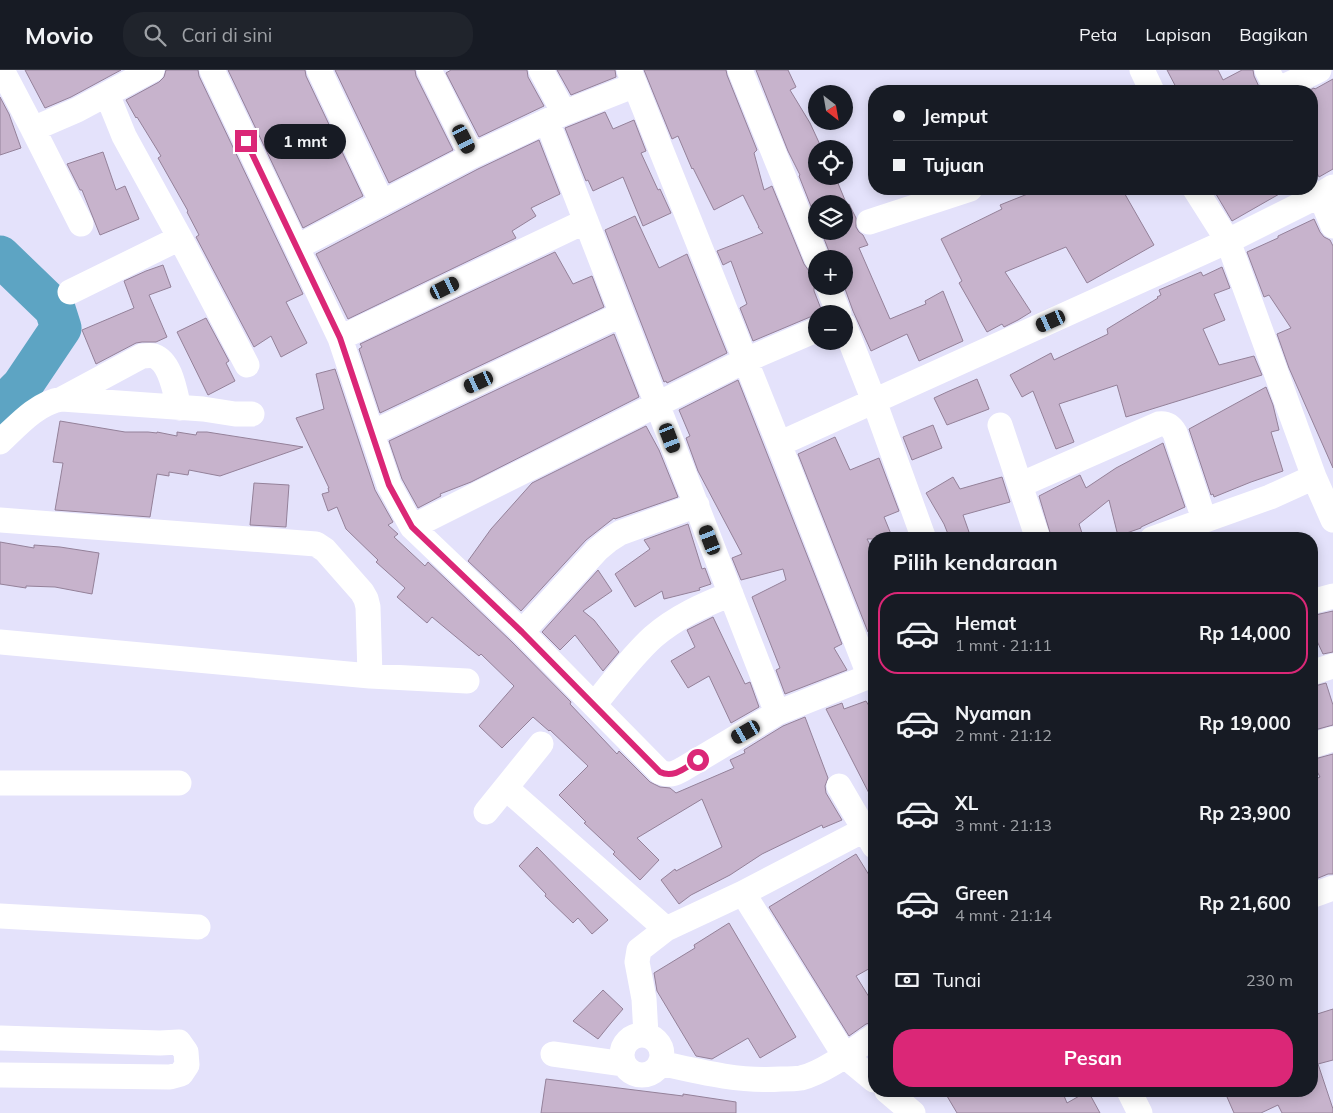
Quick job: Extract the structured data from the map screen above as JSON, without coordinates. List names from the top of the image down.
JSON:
{
  "north": "bottom right",
  "page": {
    "header": "Movio",
    "search": "Cari di sini",
    "nav": ["Peta", "Lapisan", "Bagikan"],
    "map_buttons": ["+", "−"],
    "banner": ["Jemput", "Tujuan"],
    "bubble": "1 mnt",
    "heading": "Pilih kendaraan",
    "list": [
      {
        "name": "Hemat",
        "note": "1 mnt · 21:11",
        "value": "Rp 14,000"
      },
      {
        "name": "Nyaman",
        "note": "2 mnt · 21:12",
        "value": "Rp 19,000"
      },
      {
        "name": "XL",
        "note": "3 mnt · 21:13",
        "value": "Rp 23,900"
      },
      {
        "name": "Green",
        "note": "4 mnt · 21:14",
        "value": "Rp 21,600"
      }
    ],
    "pay": ["Tunai", "230 m"],
    "buttons": "Pesan"
  }
}
